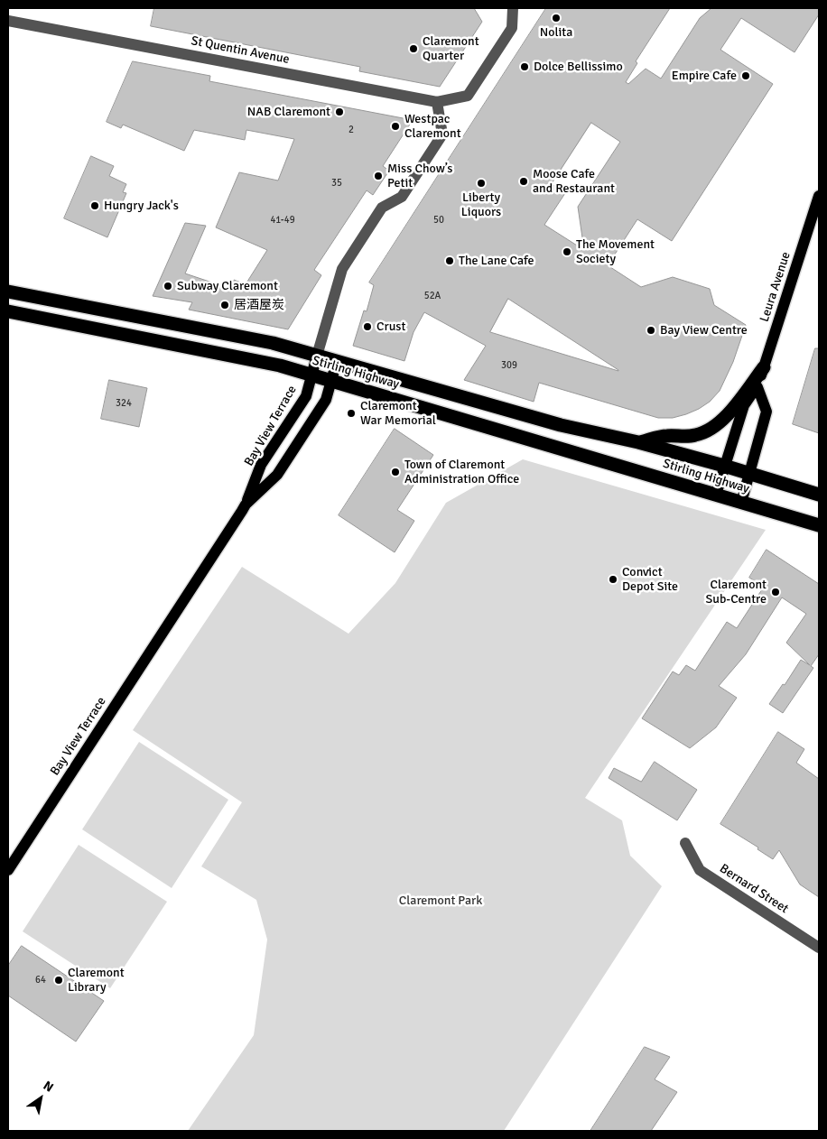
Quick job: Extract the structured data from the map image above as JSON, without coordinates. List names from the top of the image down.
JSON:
{
  "streets": {
    "highway": ["Stirling Highway"],
    "main road": ["Leura Avenue", "Bay View Terrace"],
    "street": ["St Quentin Avenue", "Bernard Street"]
  },
  "crossings": [
    ["St Quentin Avenue", "Bay View Terrace"],
    ["Leura Avenue", "Stirling Highway"],
    ["Stirling Highway", "Bay View Terrace"]
  ],
  "parks": ["Claremont Park"],
  "places": [
    "Nolita",
    "Claremont Quarter",
    "Dolce Bellissimo",
    "Empire Cafe",
    "NAB Claremont",
    "Westpac Claremont",
    "Miss Chow’s Petit",
    "Moose Cafe and Restaurant",
    "Liberty Liquors",
    "Hungry Jack's",
    "The Movement Society",
    "The Lane Cafe",
    "Subway Claremont",
    "居酒屋炭",
    "Crust",
    "Bay View Centre",
    "Claremont War Memorial",
    "Town of Claremont Administration Office",
    "Convict Depot Site",
    "Claremont Sub-Centre",
    "Claremont Library"
  ],
  "house_numbers": [
    "2",
    "35",
    "41-49",
    "50",
    "52A",
    "309",
    "324",
    "64"
  ],
  "north": "top right"
}
